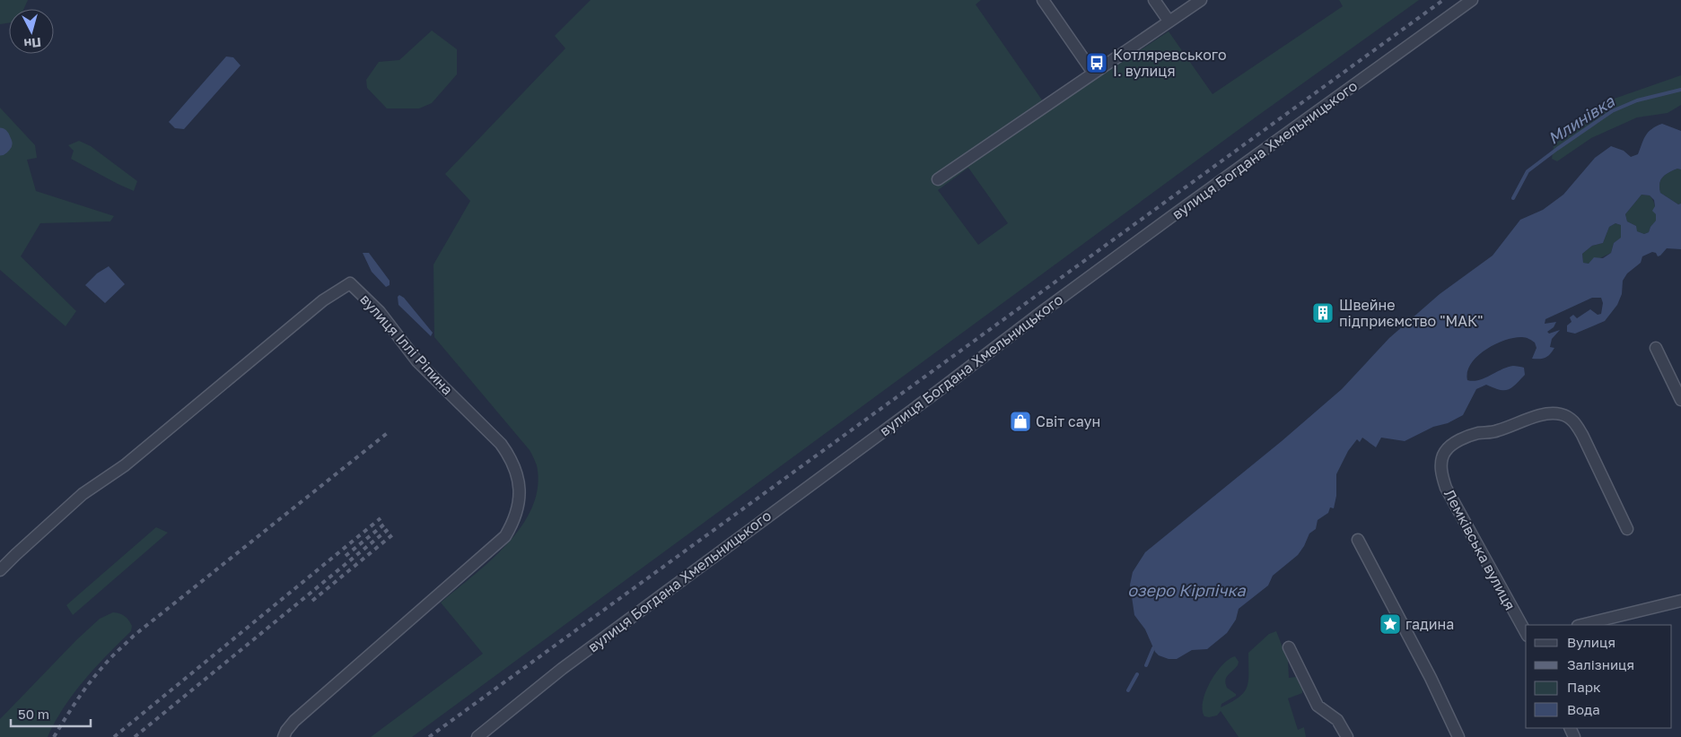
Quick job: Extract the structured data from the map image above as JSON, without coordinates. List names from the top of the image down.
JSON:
{
  "streets": {
    "street": ["вулиця Богдана Хмельницького", "вулиця Іллі Ріпина", "Лемківська вулиця"]
  },
  "water": ["Млинівка", "озеро Кірпічка"],
  "places": {
    "bus stop": ["Котляревського І. вулиця"],
    "building": ["Швейне підприємство \"МАК\""],
    "shop": ["Світ саун"],
    "place": ["гадина"]
  },
  "legend": [
    "Вулиця",
    "Залізниця",
    "Парк",
    "Вода"
  ],
  "scale_bar": "50 m",
  "north": "bottom"
}
